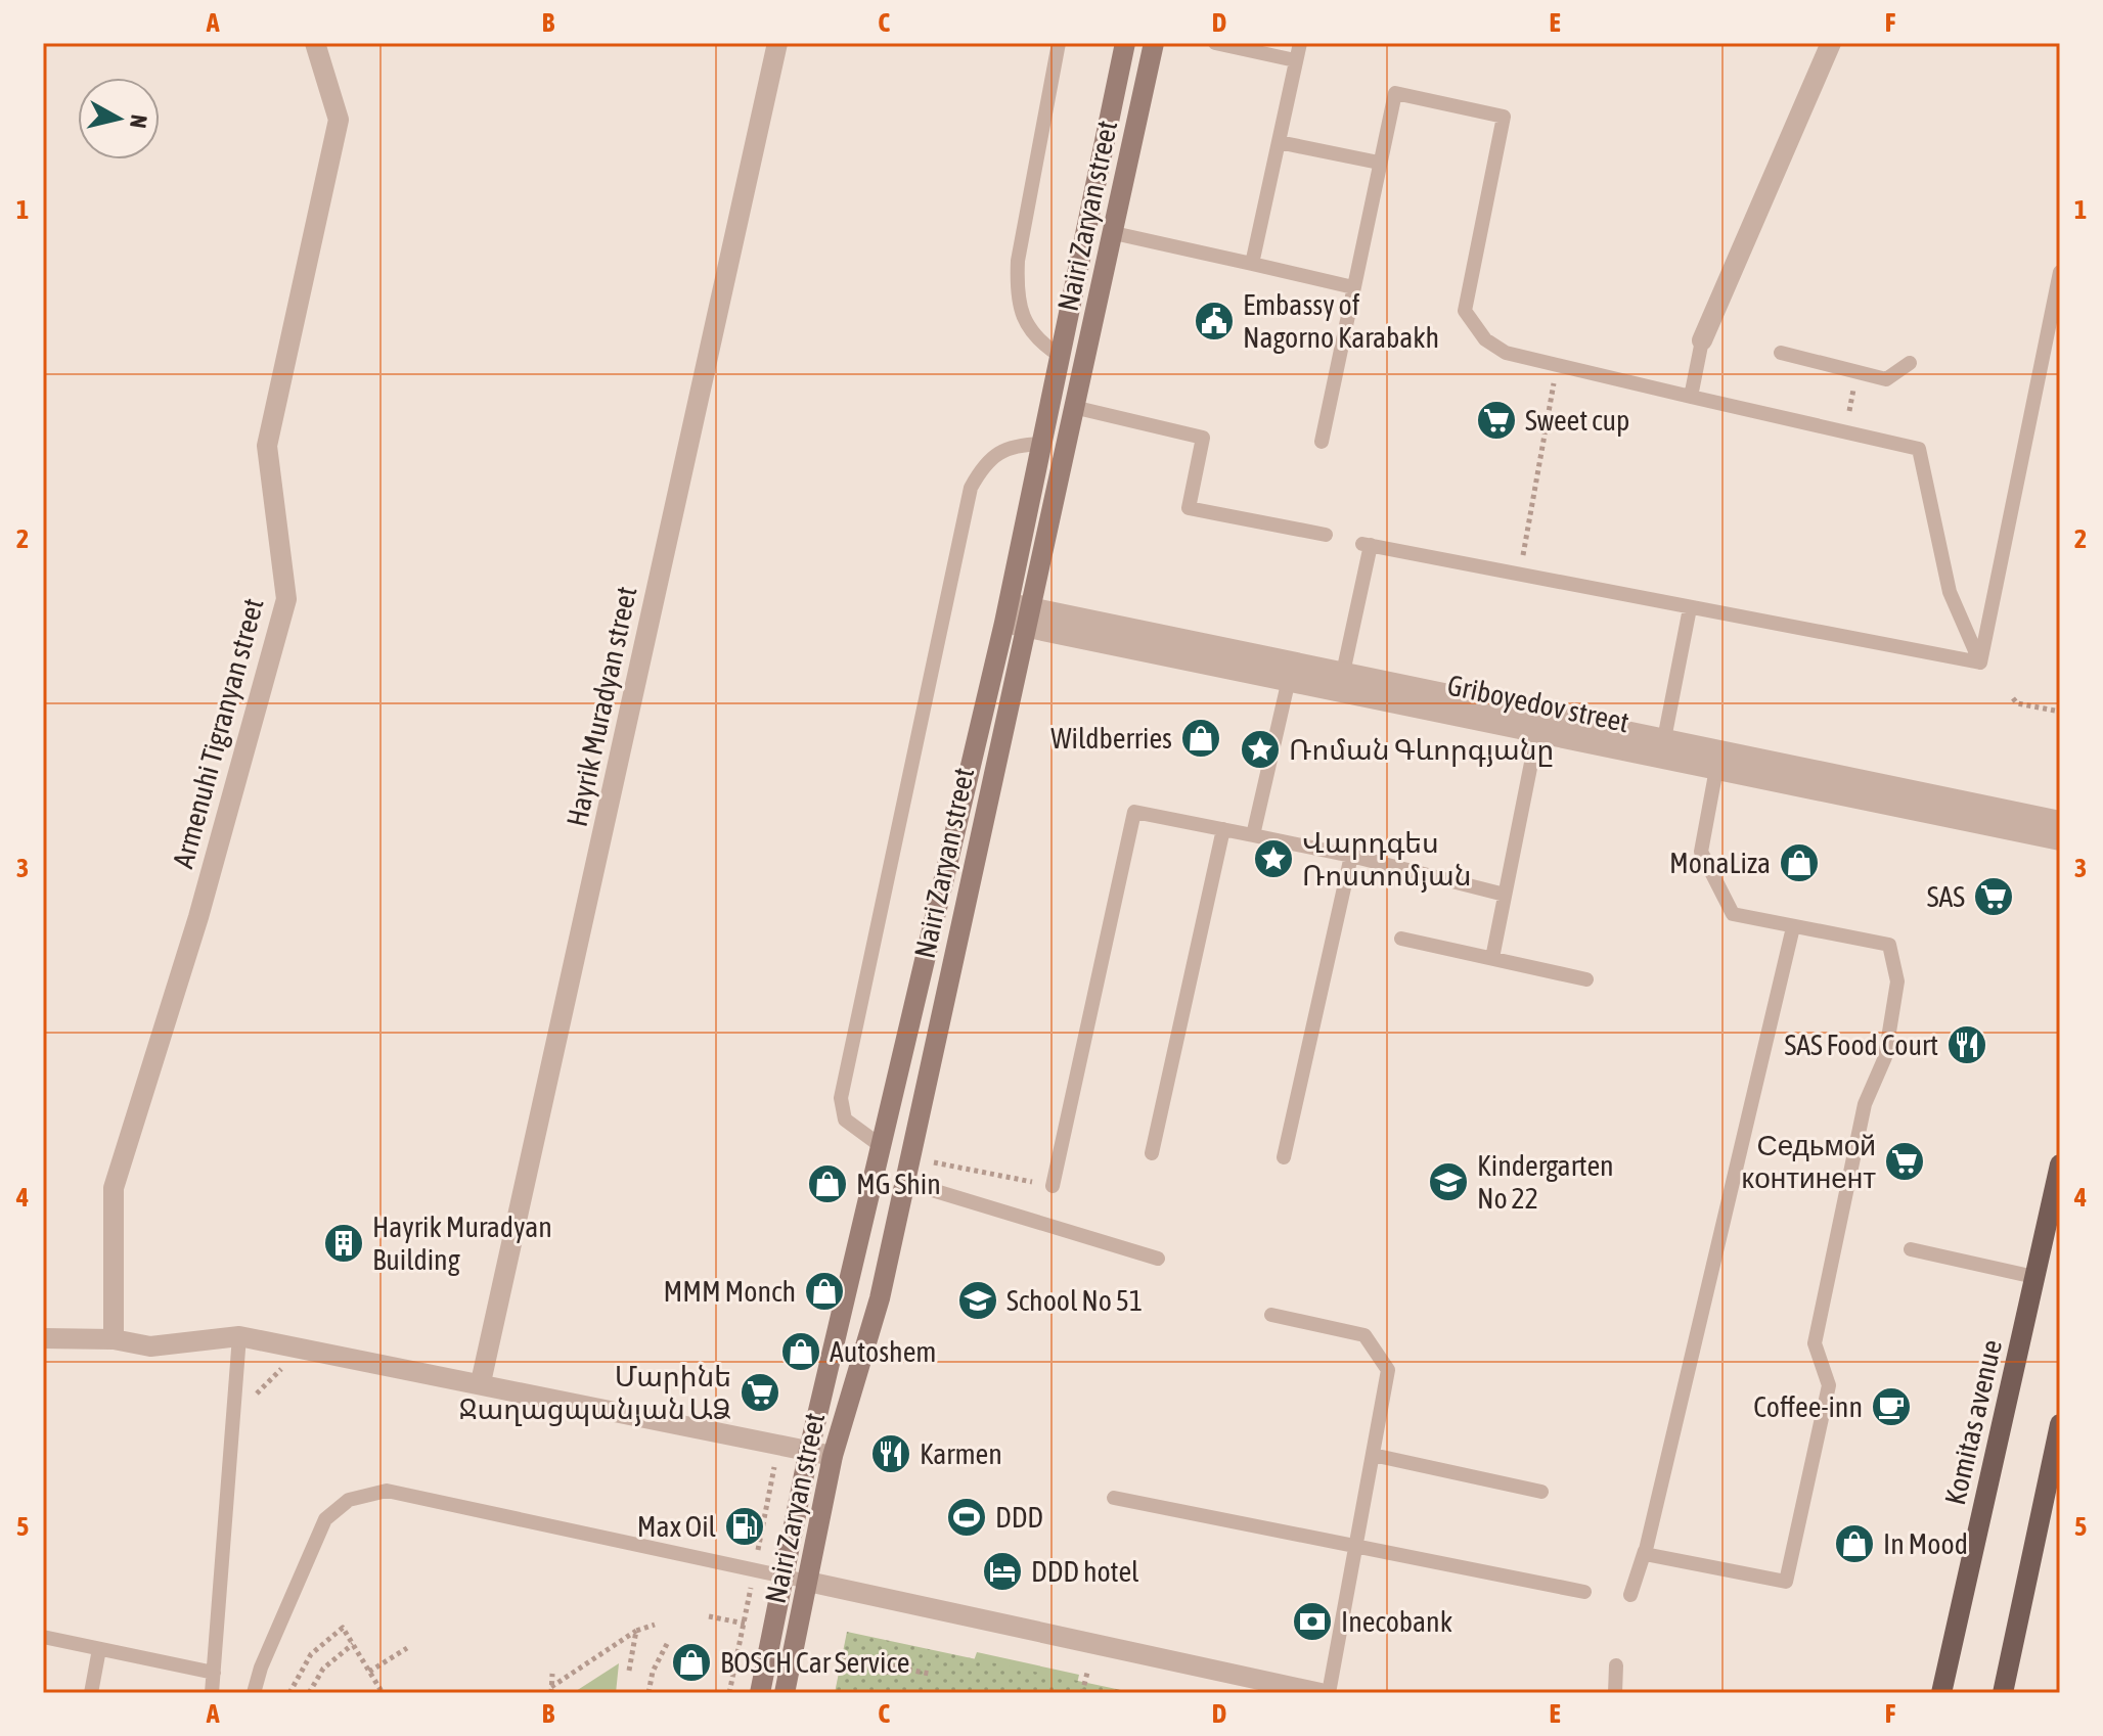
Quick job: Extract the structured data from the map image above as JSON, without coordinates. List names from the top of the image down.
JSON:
{
  "streets": {
    "main road": ["Nairi Zaryan street", "Komitas avenue"],
    "street": ["Griboyedov street", "Hayrik Muradyan street", "Armenuhi Tigranyan street"]
  },
  "crossings": [
    ["Nairi Zaryan street", "Griboyedov street"]
  ],
  "places": {
    "public building": ["Embassy of Nagorno Karabakh"],
    "supermarket": [
      "Sweet cup",
      "SAS",
      "Седьмой континент",
      "Մարինե Ջաղացպանյան ԱՁ"
    ],
    "shop": [
      "Wildberries",
      "MonaLiza",
      "MG Shin",
      "MMM Monch",
      "Autoshem",
      "In Mood",
      "BOSCH Car Service"
    ],
    "place": ["Ռոման Գևորգյանը", "Վարդգես Ռոստոմյան"],
    "restaurant": ["SAS Food Court", "Karmen"],
    "school or university": ["Kindergarten No 22", "School No 51"],
    "building": ["Hayrik Muradyan Building"],
    "cafe": ["Coffee-inn"],
    "sports": ["DDD"],
    "fuel station": ["Max Oil"],
    "hotel": ["DDD hotel"],
    "bank": ["Inecobank"]
  },
  "north": "right",
  "grid": {
    "columns": [
      "A",
      "B",
      "C",
      "D",
      "E",
      "F"
    ],
    "rows": [
      "1",
      "2",
      "3",
      "4",
      "5"
    ]
  }
}
